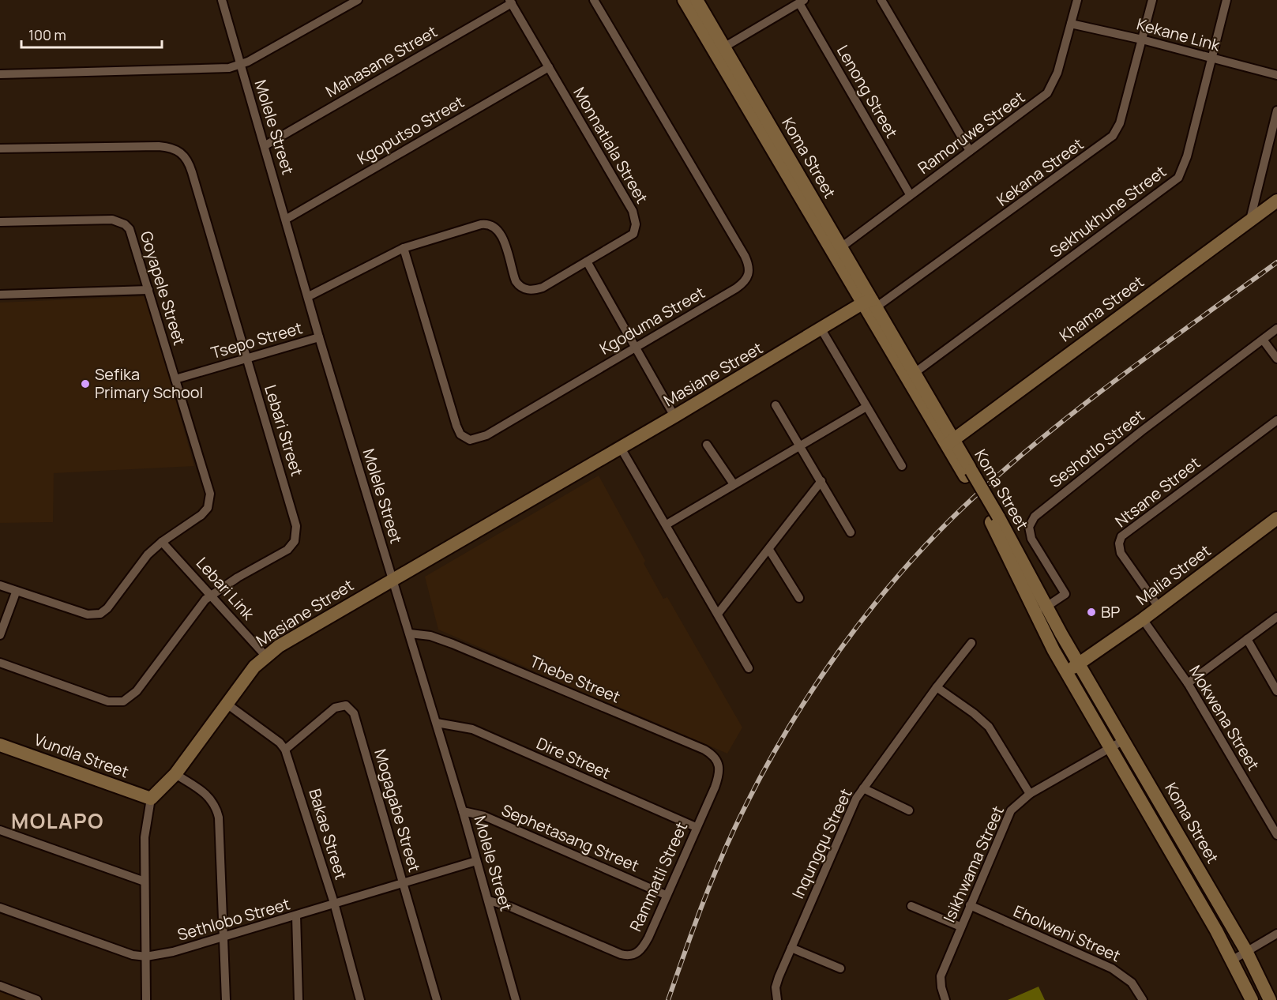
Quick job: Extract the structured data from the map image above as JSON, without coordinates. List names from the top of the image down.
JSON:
{
  "streets": {
    "street": [
      "Kekane Link",
      "Mahasane Street",
      "Lenong Street",
      "Molele Street",
      "Kgoputso Street",
      "Ramoruwe Street",
      "Monnatlala Street",
      "Koma Street",
      "Kekana Street",
      "Sekhukhune Street",
      "Goyapele Street",
      "Khama Street",
      "Kgoduma Street",
      "Tsepo Street",
      "Masiane Street",
      "Lebari Street",
      "Seshotlo Street",
      "Ntsane Street",
      "Malia Street",
      "Lebari Link",
      "Thebe Street",
      "Mokwena Street",
      "Vundla Street",
      "Dire Street",
      "Mogagabe Street",
      "Bakae Street",
      "Sephetasang Street",
      "Inqungqu Street",
      "Isikhwama Street",
      "Rammatli Street",
      "Sethlobo Street",
      "Eholweni Street"
    ]
  },
  "crossings": [
    ["Kekane Link", "Ramoruwe Street"],
    ["Kekane Link", "Kekana Street"],
    ["Kekane Link", "Sekhukhune Street"],
    ["Mahasane Street", "Molele Street"],
    ["Mahasane Street", "Monnatlala Street"],
    ["Lenong Street", "Ramoruwe Street"],
    ["Molele Street", "Kgoputso Street"],
    ["Molele Street", "Monnatlala Street"],
    ["Molele Street", "Tsepo Street"],
    ["Molele Street", "Masiane Street"],
    ["Molele Street", "Thebe Street"],
    ["Molele Street", "Dire Street"],
    ["Molele Street", "Sephetasang Street"],
    ["Molele Street", "Rammatli Street"],
    ["Molele Street", "Sethlobo Street"],
    ["Kgoputso Street", "Monnatlala Street"],
    ["Ramoruwe Street", "Koma Street"],
    ["Monnatlala Street", "Kgoduma Street"],
    ["Koma Street", "Kekana Street"],
    ["Koma Street", "Sekhukhune Street"],
    ["Koma Street", "Khama Street"],
    ["Koma Street", "Masiane Street"],
    ["Koma Street", "Seshotlo Street"],
    ["Koma Street", "Malia Street"],
    ["Koma Street", "Isikhwama Street"],
    ["Kekana Street", "Masiane Street"],
    ["Goyapele Street", "Tsepo Street"],
    ["Goyapele Street", "Lebari Link"],
    ["Tsepo Street", "Lebari Street"],
    ["Masiane Street", "Lebari Link"],
    ["Masiane Street", "Vundla Street"],
    ["Masiane Street", "Bakae Street"],
    ["Lebari Street", "Lebari Link"],
    ["Ntsane Street", "Malia Street"],
    ["Malia Street", "Mokwena Street"],
    ["Thebe Street", "Rammatli Street"],
    ["Dire Street", "Rammatli Street"],
    ["Mogagabe Street", "Bakae Street"],
    ["Mogagabe Street", "Sethlobo Street"],
    ["Bakae Street", "Sethlobo Street"],
    ["Sephetasang Street", "Rammatli Street"],
    ["Isikhwama Street", "Eholweni Street"]
  ],
  "districts": ["MOLAPO"],
  "places": ["Sefika Primary School", "BP"],
  "scale_bar": "100 m"
}
